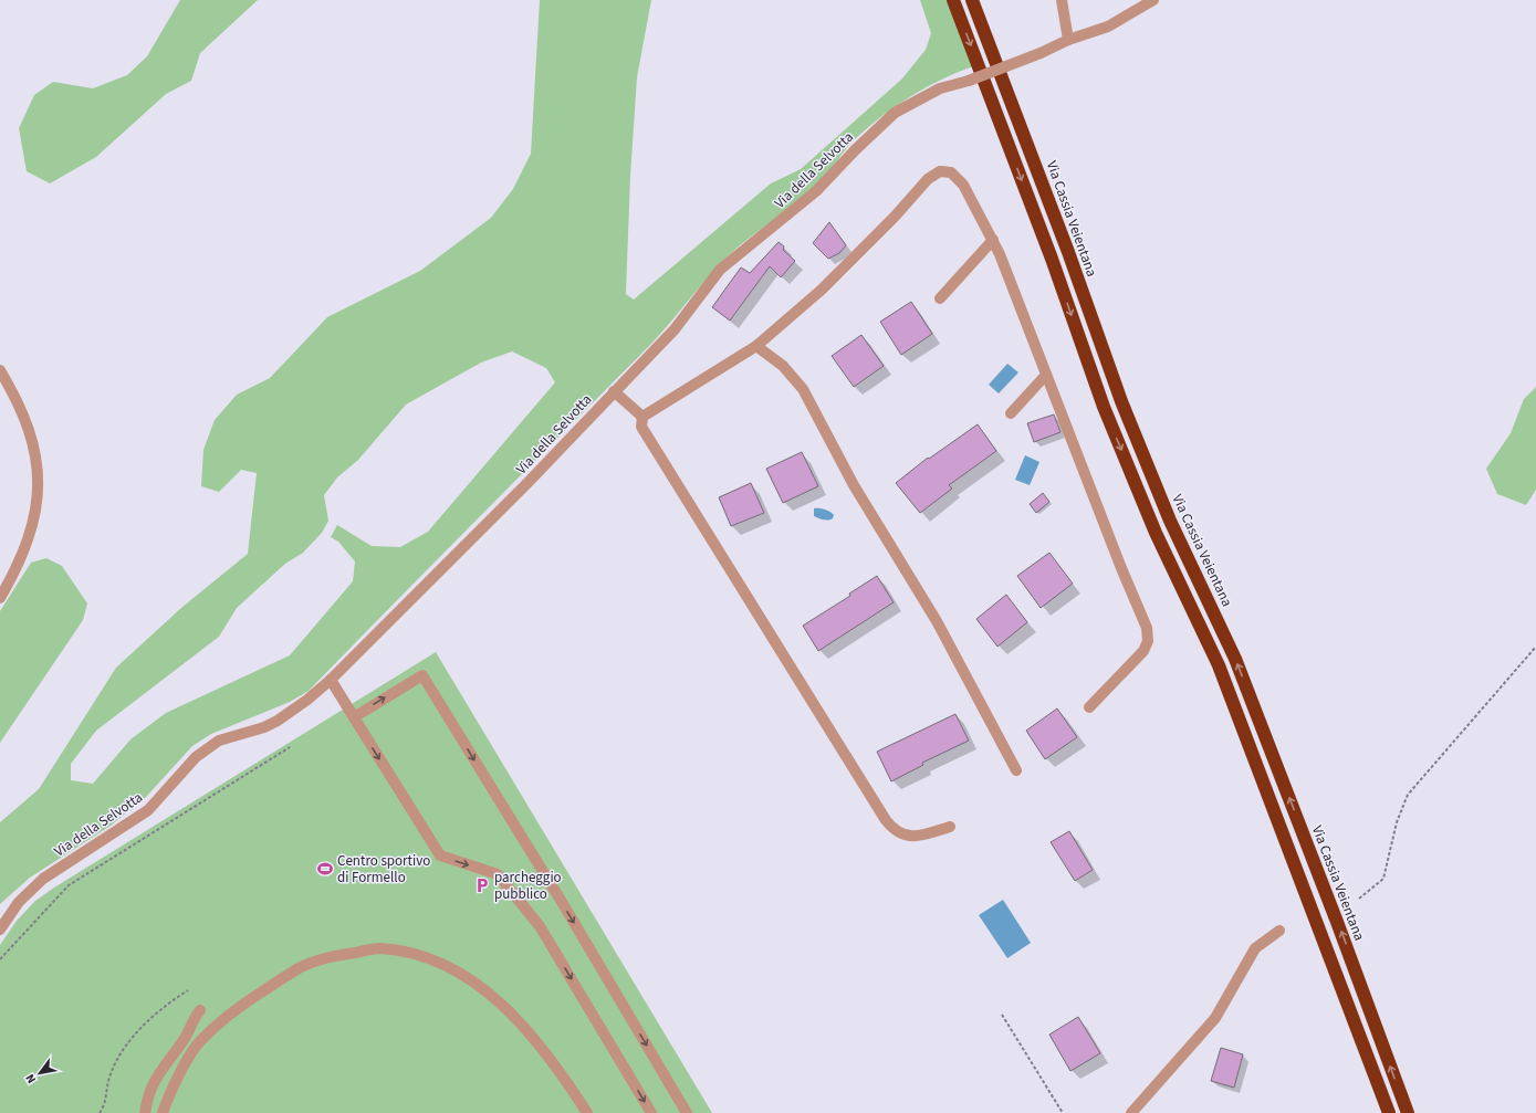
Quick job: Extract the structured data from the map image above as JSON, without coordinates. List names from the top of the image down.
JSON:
{
  "streets": {
    "highway": ["Via Cassia Veientana"],
    "street": ["Via della Selvotta"]
  },
  "places": {
    "sports": ["Centro sportivo di Formello"],
    "parking": ["parcheggio pubblico"]
  },
  "north": "bottom left"
}
